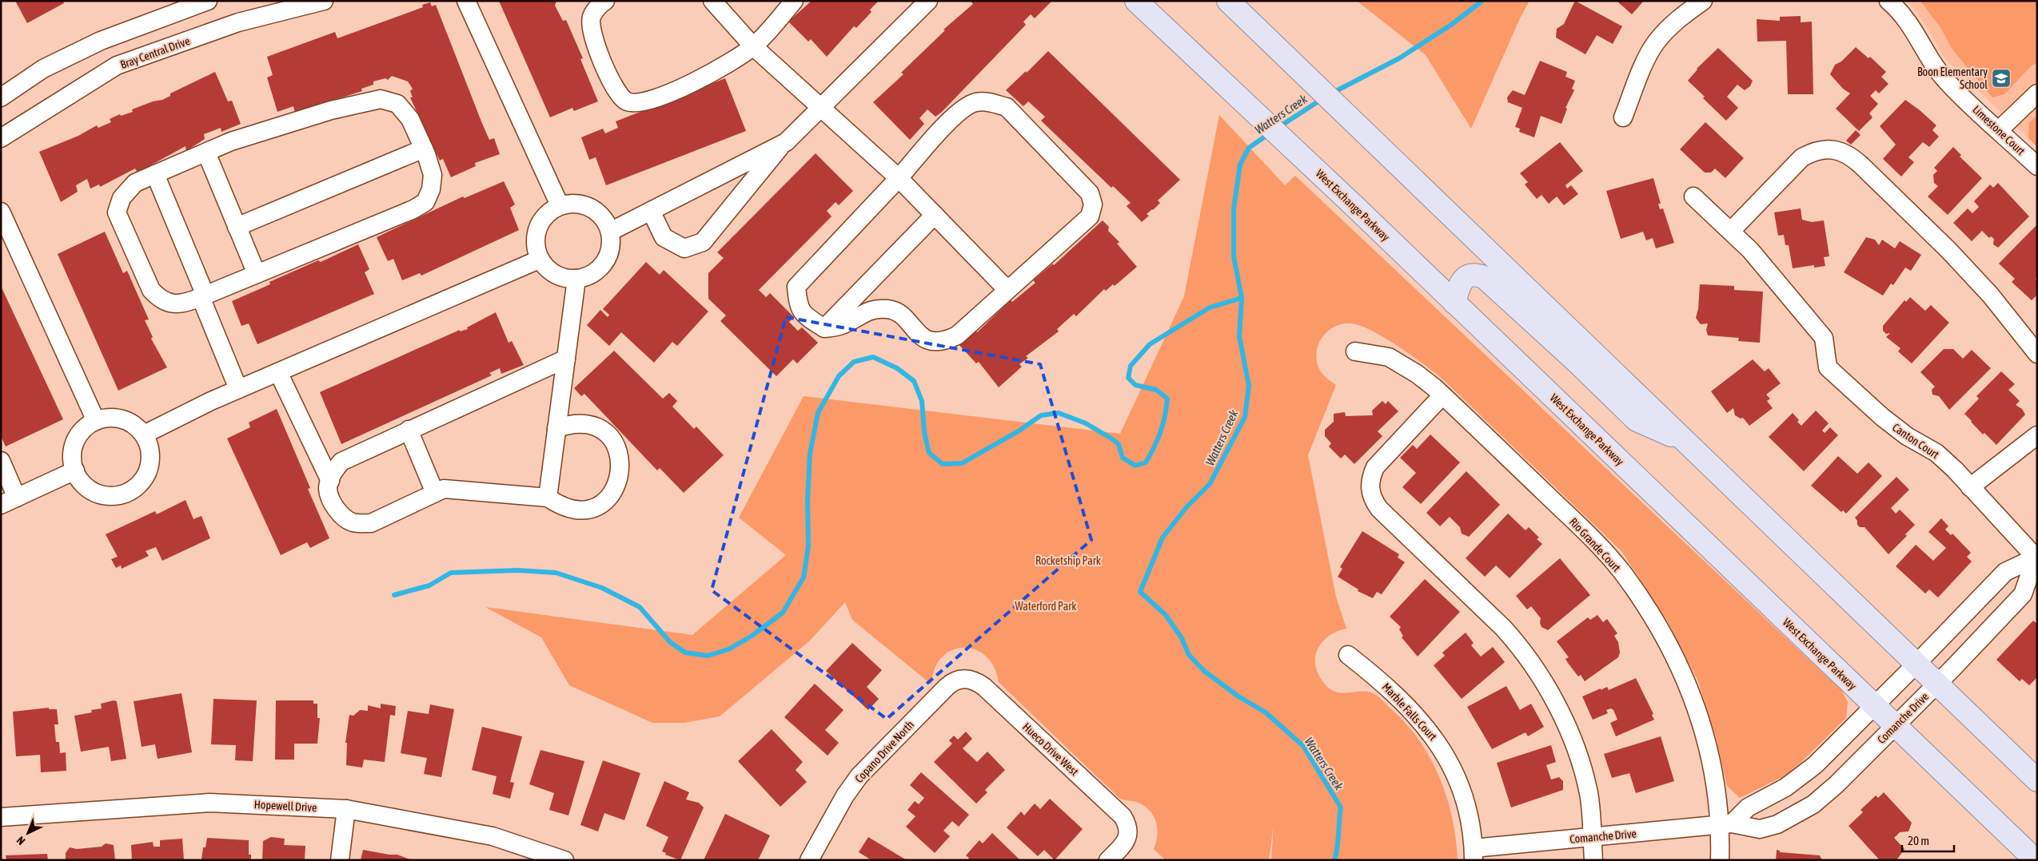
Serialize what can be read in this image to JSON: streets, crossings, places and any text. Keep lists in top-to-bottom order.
{
  "streets": {
    "main road": ["West Exchange Parkway"],
    "street": [
      "Bray Central Drive",
      "Limestone Court",
      "Canton Court",
      "Rio Grande Court",
      "Marble Falls Court",
      "Comanche Drive",
      "Hueco Drive West",
      "Copano Drive North",
      "Hopewell Drive"
    ]
  },
  "crossings": [
    ["West Exchange Parkway", "Comanche Drive"],
    ["Canton Court", "Comanche Drive"],
    ["Rio Grande Court", "Comanche Drive"],
    ["Marble Falls Court", "Comanche Drive"],
    ["Hueco Drive West", "Copano Drive North"]
  ],
  "water": ["Watters Creek"],
  "parks": ["Rocketship Park", "Waterford Park"],
  "places": {
    "school or university": ["Boon Elementary School"]
  },
  "scale_bar": "20 m",
  "north": "bottom left"
}
